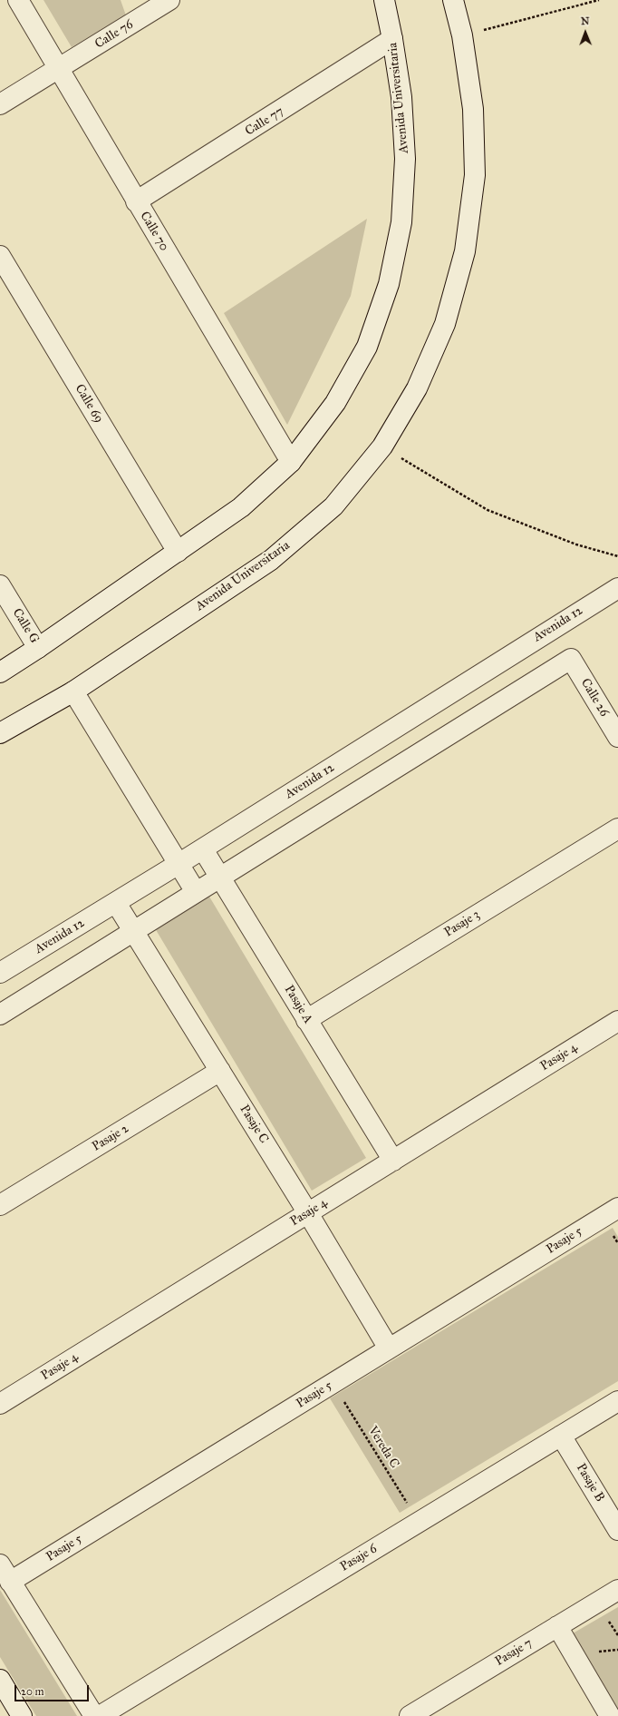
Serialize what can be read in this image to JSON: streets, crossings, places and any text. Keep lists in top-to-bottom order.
{
  "streets": {
    "street": [
      "Calle 76",
      "Avenida Universitaria",
      "Calle 77",
      "Calle 70",
      "Calle 69",
      "Avenida 12",
      "Calle G",
      "Calle 26",
      "Pasaje 3",
      "Pasaje A",
      "Pasaje 4",
      "Pasaje C",
      "Pasaje 2",
      "Pasaje 5",
      "Pasaje B",
      "Pasaje 6",
      "Pasaje 7"
    ],
    "path": ["Vereda C"]
  },
  "crossings": [
    ["Calle 76", "Calle 70"],
    ["Avenida Universitaria", "Calle 77"],
    ["Avenida Universitaria", "Calle 70"],
    ["Avenida Universitaria", "Calle 69"],
    ["Avenida Universitaria", "Calle G"],
    ["Calle 77", "Calle 70"],
    ["Avenida 12", "Pasaje A"],
    ["Avenida 12", "Pasaje C"],
    ["Calle 26", "Pasaje A"],
    ["Pasaje 3", "Pasaje A"],
    ["Pasaje A", "Pasaje 4"],
    ["Pasaje 4", "Pasaje C"],
    ["Pasaje C", "Pasaje 2"],
    ["Pasaje C", "Pasaje 5"],
    ["Pasaje 5", "Vereda C"],
    ["Vereda C", "Pasaje 6"],
    ["Pasaje B", "Pasaje 6"]
  ],
  "scale_bar": "20 m",
  "north": "top"
}
